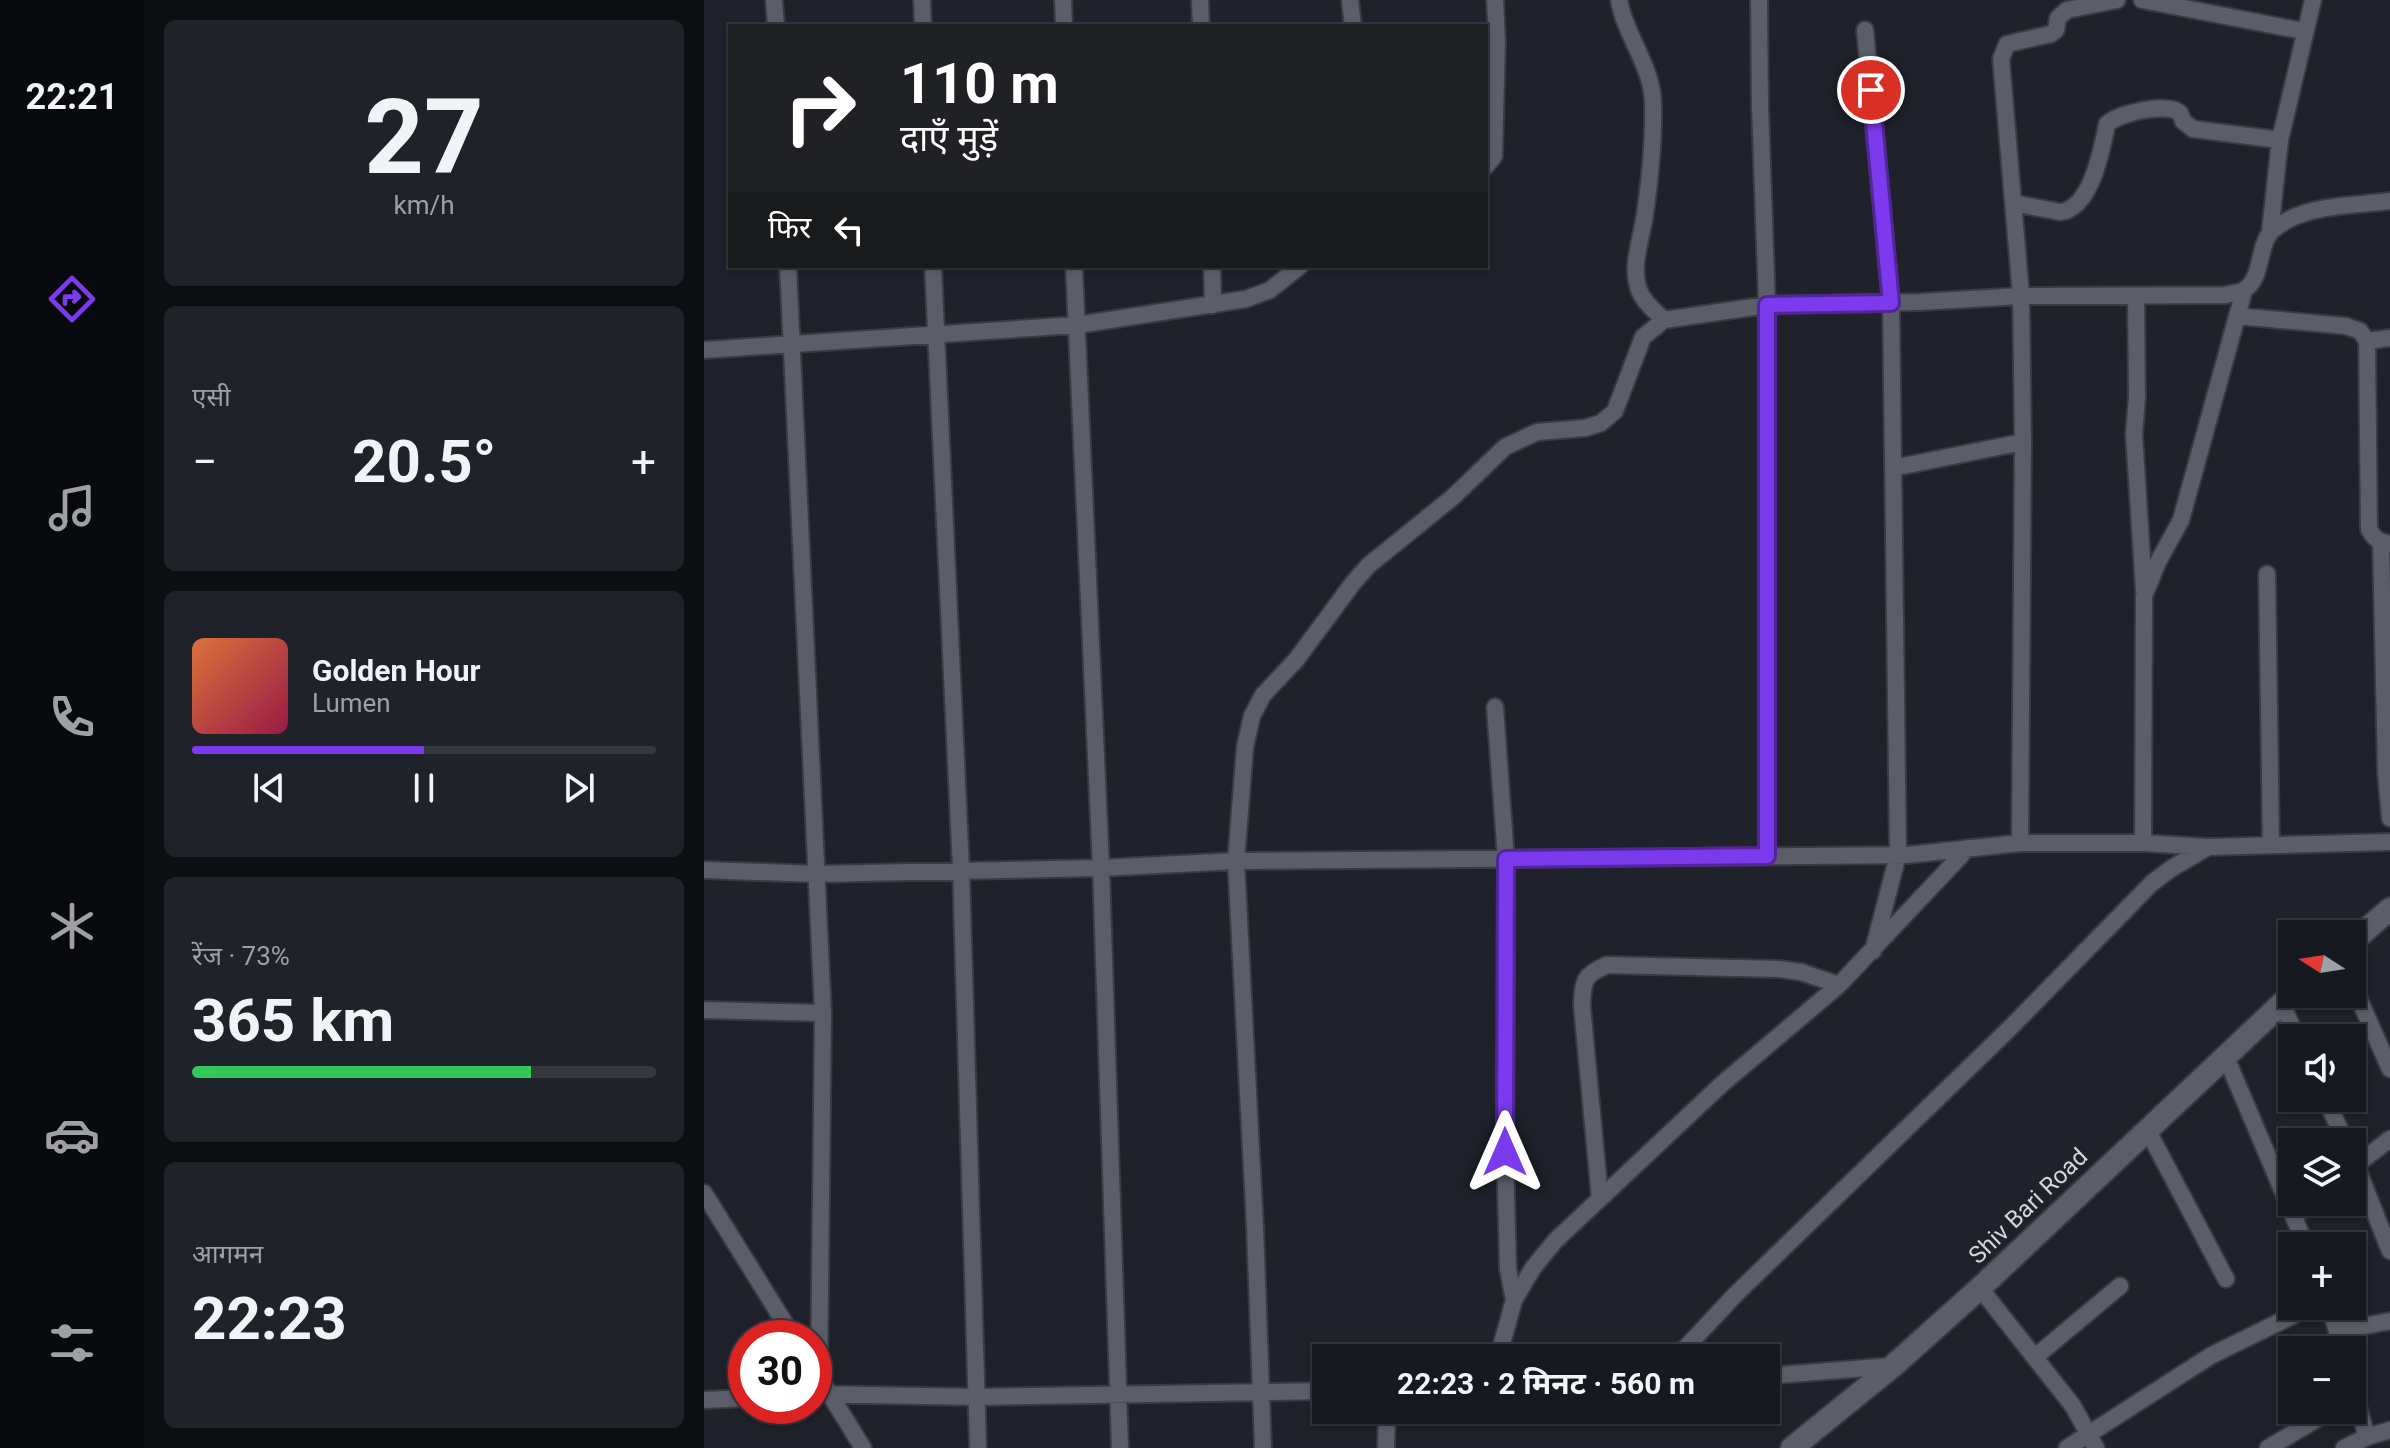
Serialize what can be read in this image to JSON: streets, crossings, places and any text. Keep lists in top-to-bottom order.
{
  "streets": {
    "street": ["Shiv Bari Road"]
  },
  "north": "left",
  "page": {
    "tabs": "22:21",
    "tile": [
      ["27", "km/h"],
      "एसी",
      ["रेंज · 73%", "365 km"],
      ["आगमन", "22:23"]
    ],
    "turn": ["110 m", "दाएँ मुड़ें"],
    "then": "फिर",
    "heat": ["−", "20.5°", "+"],
    "song": ["Golden Hour", "Lumen"],
    "map_buttons": ["+", "−"],
    "limit": "30",
    "trip": "22:23 · 2 मिनट · 560 m"
  }
}
